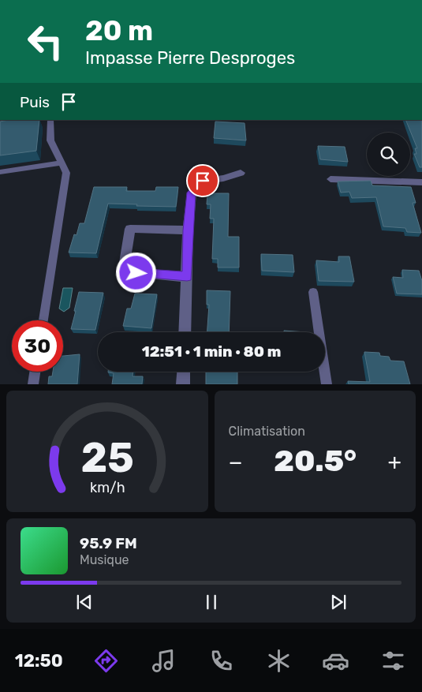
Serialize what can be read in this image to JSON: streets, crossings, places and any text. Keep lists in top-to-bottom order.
{
  "page": {
    "turn": ["20 m", "Impasse Pierre Desproges"],
    "then": "Puis",
    "limit": "30",
    "trip": "12:51 · 1 min · 80 m",
    "tile": "Climatisation",
    "heat": ["−", "20.5°", "+"],
    "song": ["95.9 FM", "Musique"],
    "tabs": "12:50",
    "gauge": ["25", "km/h"]
  }
}
